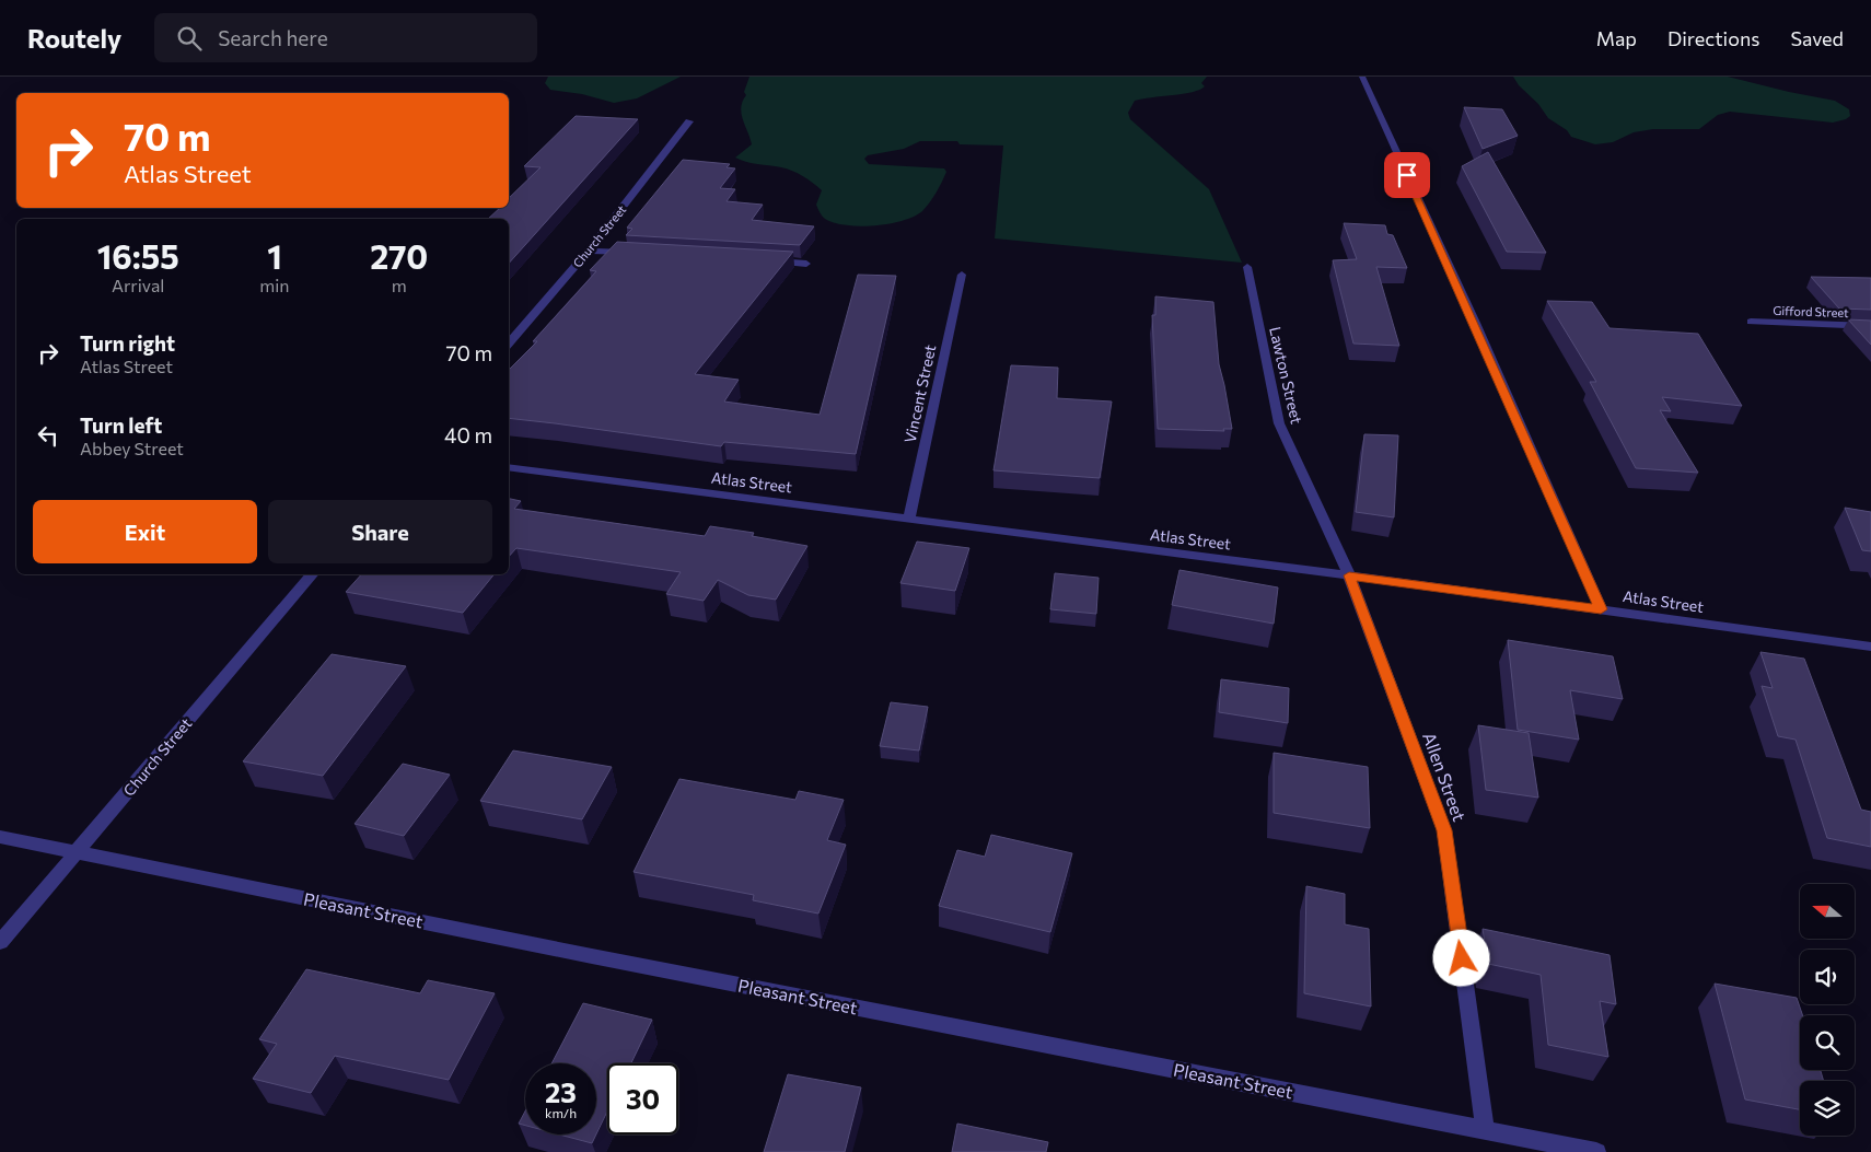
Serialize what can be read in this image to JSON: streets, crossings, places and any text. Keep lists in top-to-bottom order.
{
  "streets": {
    "street": [
      "Church Street",
      "Gifford Street",
      "Lawton Street",
      "Vincent Street",
      "Atlas Street",
      "Allen Street",
      "Pleasant Street"
    ]
  },
  "crossings": [
    ["Church Street", "Pleasant Street"],
    ["Lawton Street", "Atlas Street"],
    ["Lawton Street", "Allen Street"],
    ["Vincent Street", "Atlas Street"],
    ["Atlas Street", "Allen Street"],
    ["Allen Street", "Pleasant Street"]
  ],
  "north": "left",
  "page": {
    "header": "Routely",
    "search": "Search here",
    "nav": ["Map", "Directions", "Saved"],
    "turn": ["70 m", "Atlas Street"],
    "eta": [
      "16:55",
      "Arrival",
      "1",
      "min",
      "270",
      "m"
    ],
    "list": [
      {
        "name": "Turn right",
        "note": "Atlas Street",
        "value": "70 m"
      },
      {
        "name": "Turn left",
        "note": "Abbey Street",
        "value": "40 m"
      }
    ],
    "buttons": ["Exit", "Share"],
    "speed": "23 km/h",
    "limit": "30"
  }
}
